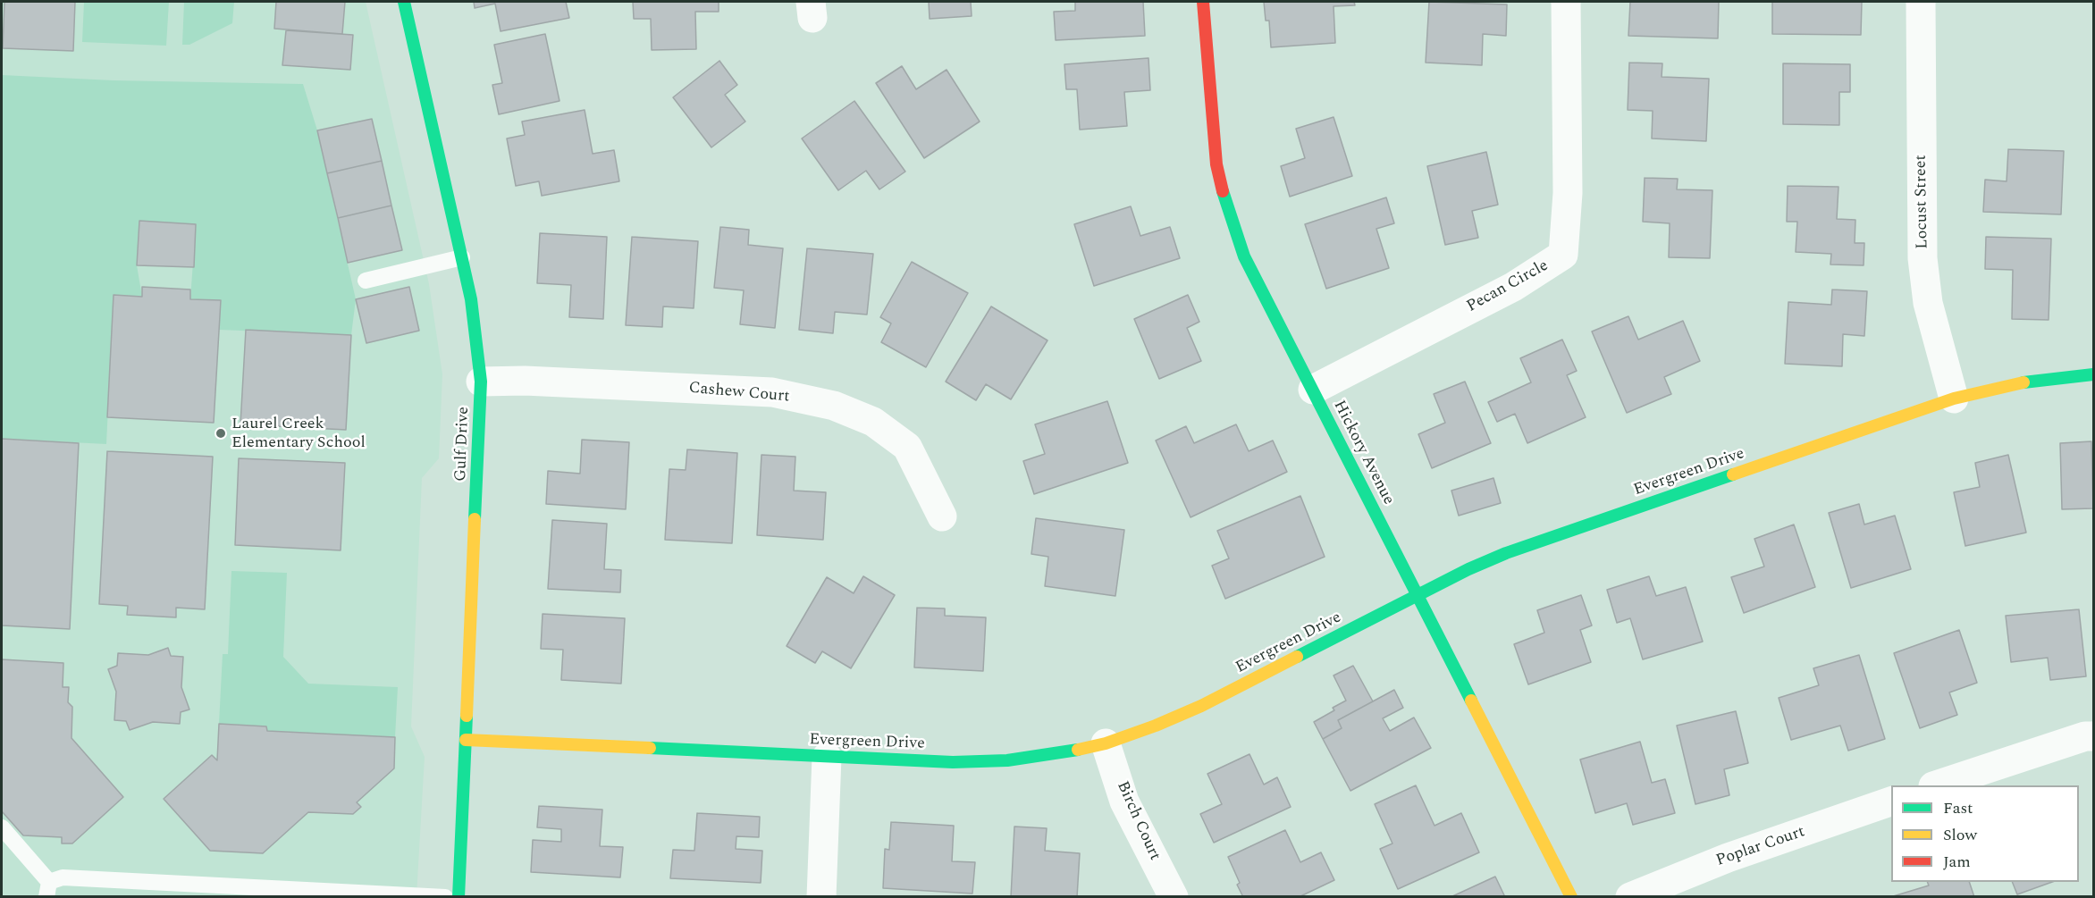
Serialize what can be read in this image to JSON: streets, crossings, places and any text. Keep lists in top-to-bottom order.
{
  "streets": {
    "street": [
      "Locust Street",
      "Pecan Circle",
      "Cashew Court",
      "Gulf Drive",
      "Hickory Avenue",
      "Evergreen Drive",
      "Birch Court",
      "Poplar Court"
    ]
  },
  "crossings": [
    ["Locust Street", "Evergreen Drive"],
    ["Pecan Circle", "Hickory Avenue"],
    ["Cashew Court", "Gulf Drive"],
    ["Gulf Drive", "Evergreen Drive"],
    ["Hickory Avenue", "Evergreen Drive"],
    ["Evergreen Drive", "Birch Court"]
  ],
  "places": ["Laurel Creek Elementary School"],
  "legend": ["Fast", "Slow", "Jam"]
}
